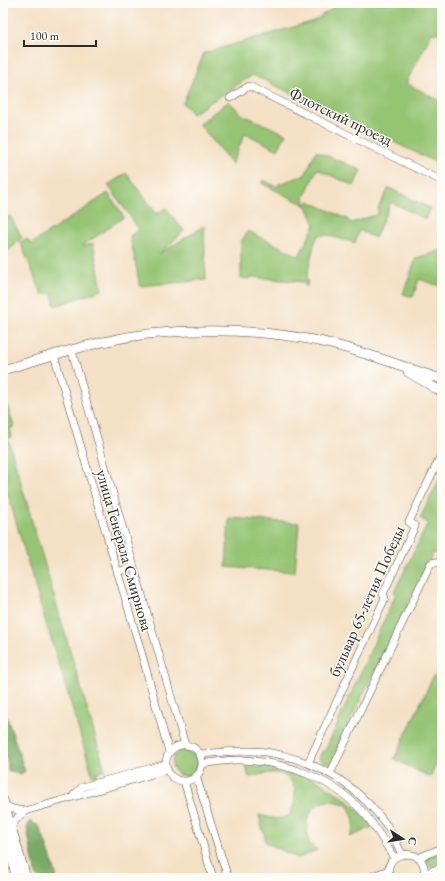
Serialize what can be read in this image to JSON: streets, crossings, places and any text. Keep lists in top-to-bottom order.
{
  "streets": {
    "street": ["Флотский проезд", "улица Генерала Смирнова", "бульвар 65-летия Победы"]
  },
  "scale_bar": "100 m",
  "north": "right"
}
